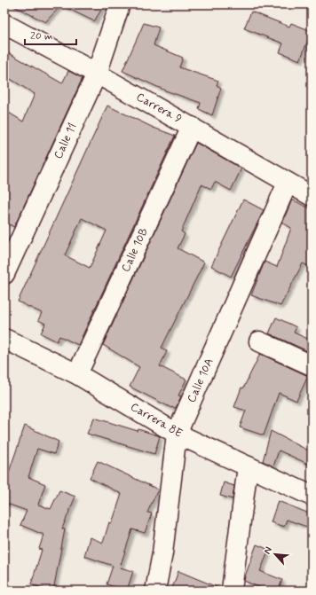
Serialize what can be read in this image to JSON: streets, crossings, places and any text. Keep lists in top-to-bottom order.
{
  "streets": {
    "street": [
      "Carrera 9",
      "Calle 11",
      "Calle 10B",
      "Calle 10A",
      "Carrera 8E"
    ]
  },
  "crossings": [
    ["Carrera 9", "Calle 11"],
    ["Carrera 9", "Calle 10B"],
    ["Carrera 9", "Calle 10A"],
    ["Calle 10B", "Carrera 8E"],
    ["Calle 10A", "Carrera 8E"]
  ],
  "scale_bar": "20 m",
  "north": "top left"
}
